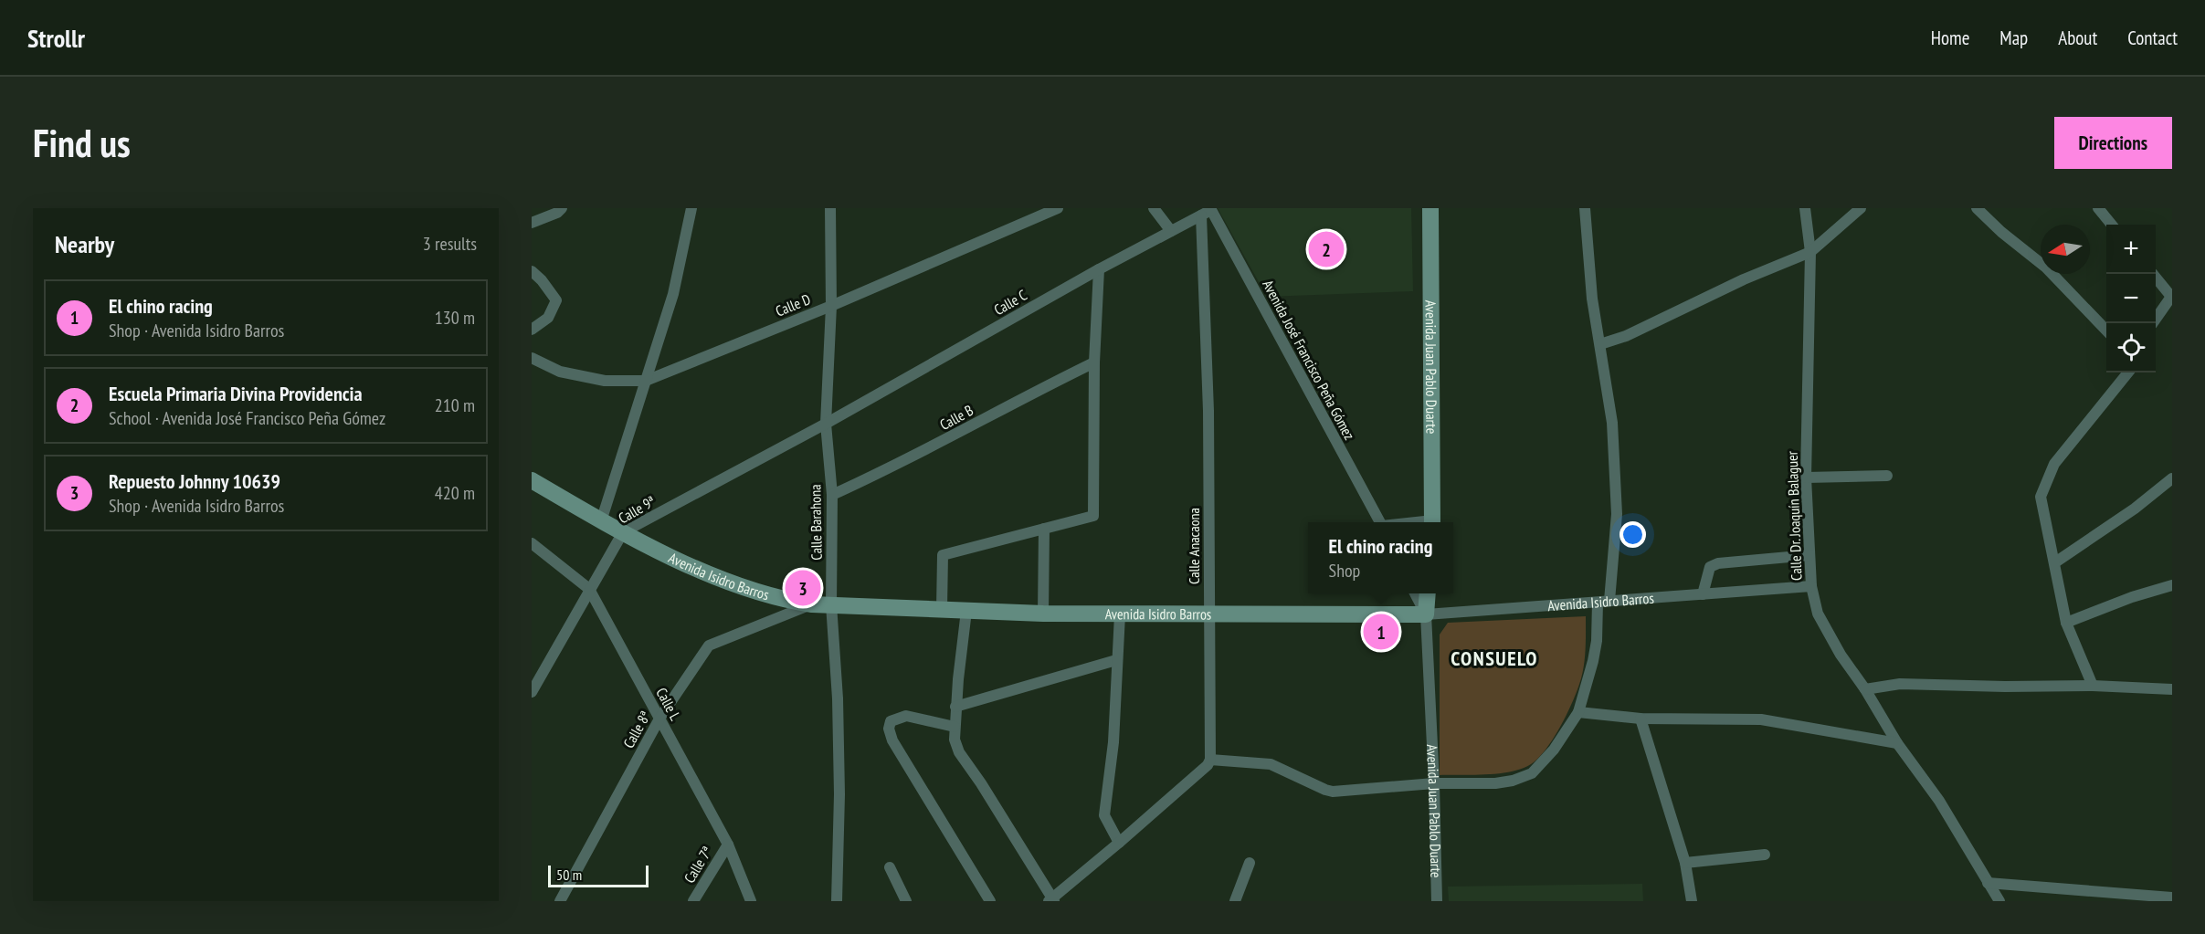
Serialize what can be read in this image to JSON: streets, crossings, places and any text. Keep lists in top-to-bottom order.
{
  "streets": {
    "street": [
      "Calle C",
      "Calle D",
      "Avenida José Francisco Peña Gómez",
      "Avenida Juan Pablo Duarte",
      "Calle B",
      "Calle 9ª",
      "Calle Dr. Joaquín Balaguer",
      "Calle Barahona",
      "Calle Anacaona",
      "Avenida Isidro Barros",
      "Calle L",
      "Calle 8ª",
      "Calle 7ª"
    ]
  },
  "crossings": [
    ["Calle C", "Avenida José Francisco Peña Gómez"],
    ["Calle C", "Calle 9ª"],
    ["Calle C", "Calle Barahona"],
    ["Calle C", "Calle Anacaona"],
    ["Calle D", "Calle Barahona"],
    ["Avenida Juan Pablo Duarte", "Avenida Isidro Barros"],
    ["Calle B", "Calle Barahona"],
    ["Calle 9ª", "Calle Barahona"],
    ["Calle 9ª", "Avenida Isidro Barros"],
    ["Calle 9ª", "Calle L"],
    ["Calle Dr. Joaquín Balaguer", "Avenida Isidro Barros"],
    ["Calle Barahona", "Avenida Isidro Barros"],
    ["Calle Anacaona", "Avenida Isidro Barros"],
    ["Avenida Isidro Barros", "Calle 8ª"],
    ["Calle L", "Calle 8ª"],
    ["Calle L", "Calle 7ª"]
  ],
  "districts": ["CONSUELO"],
  "scale_bar": "50 m",
  "north": "left",
  "page": {
    "header": "Strollr",
    "nav": [
      "Home",
      "Map",
      "About",
      "Contact"
    ],
    "buttons": "Directions",
    "title": "Find us",
    "heading": ["Nearby", "3 results"],
    "map_buttons": ["+", "−"],
    "pins": ["2", "3", "1"],
    "list": [
      {
        "mark": "1",
        "name": "El chino racing",
        "note": "Shop · Avenida Isidro Barros",
        "value": "130 m"
      },
      {
        "mark": "2",
        "name": "Escuela Primaria Divina Providencia",
        "note": "School · Avenida José Francisco Peña Gómez",
        "value": "210 m"
      },
      {
        "mark": "3",
        "name": "Repuesto Johnny 10639",
        "note": "Shop · Avenida Isidro Barros",
        "value": "420 m"
      }
    ],
    "popup": ["El chino racing", "Shop"],
    "scale": "50 m"
  }
}
